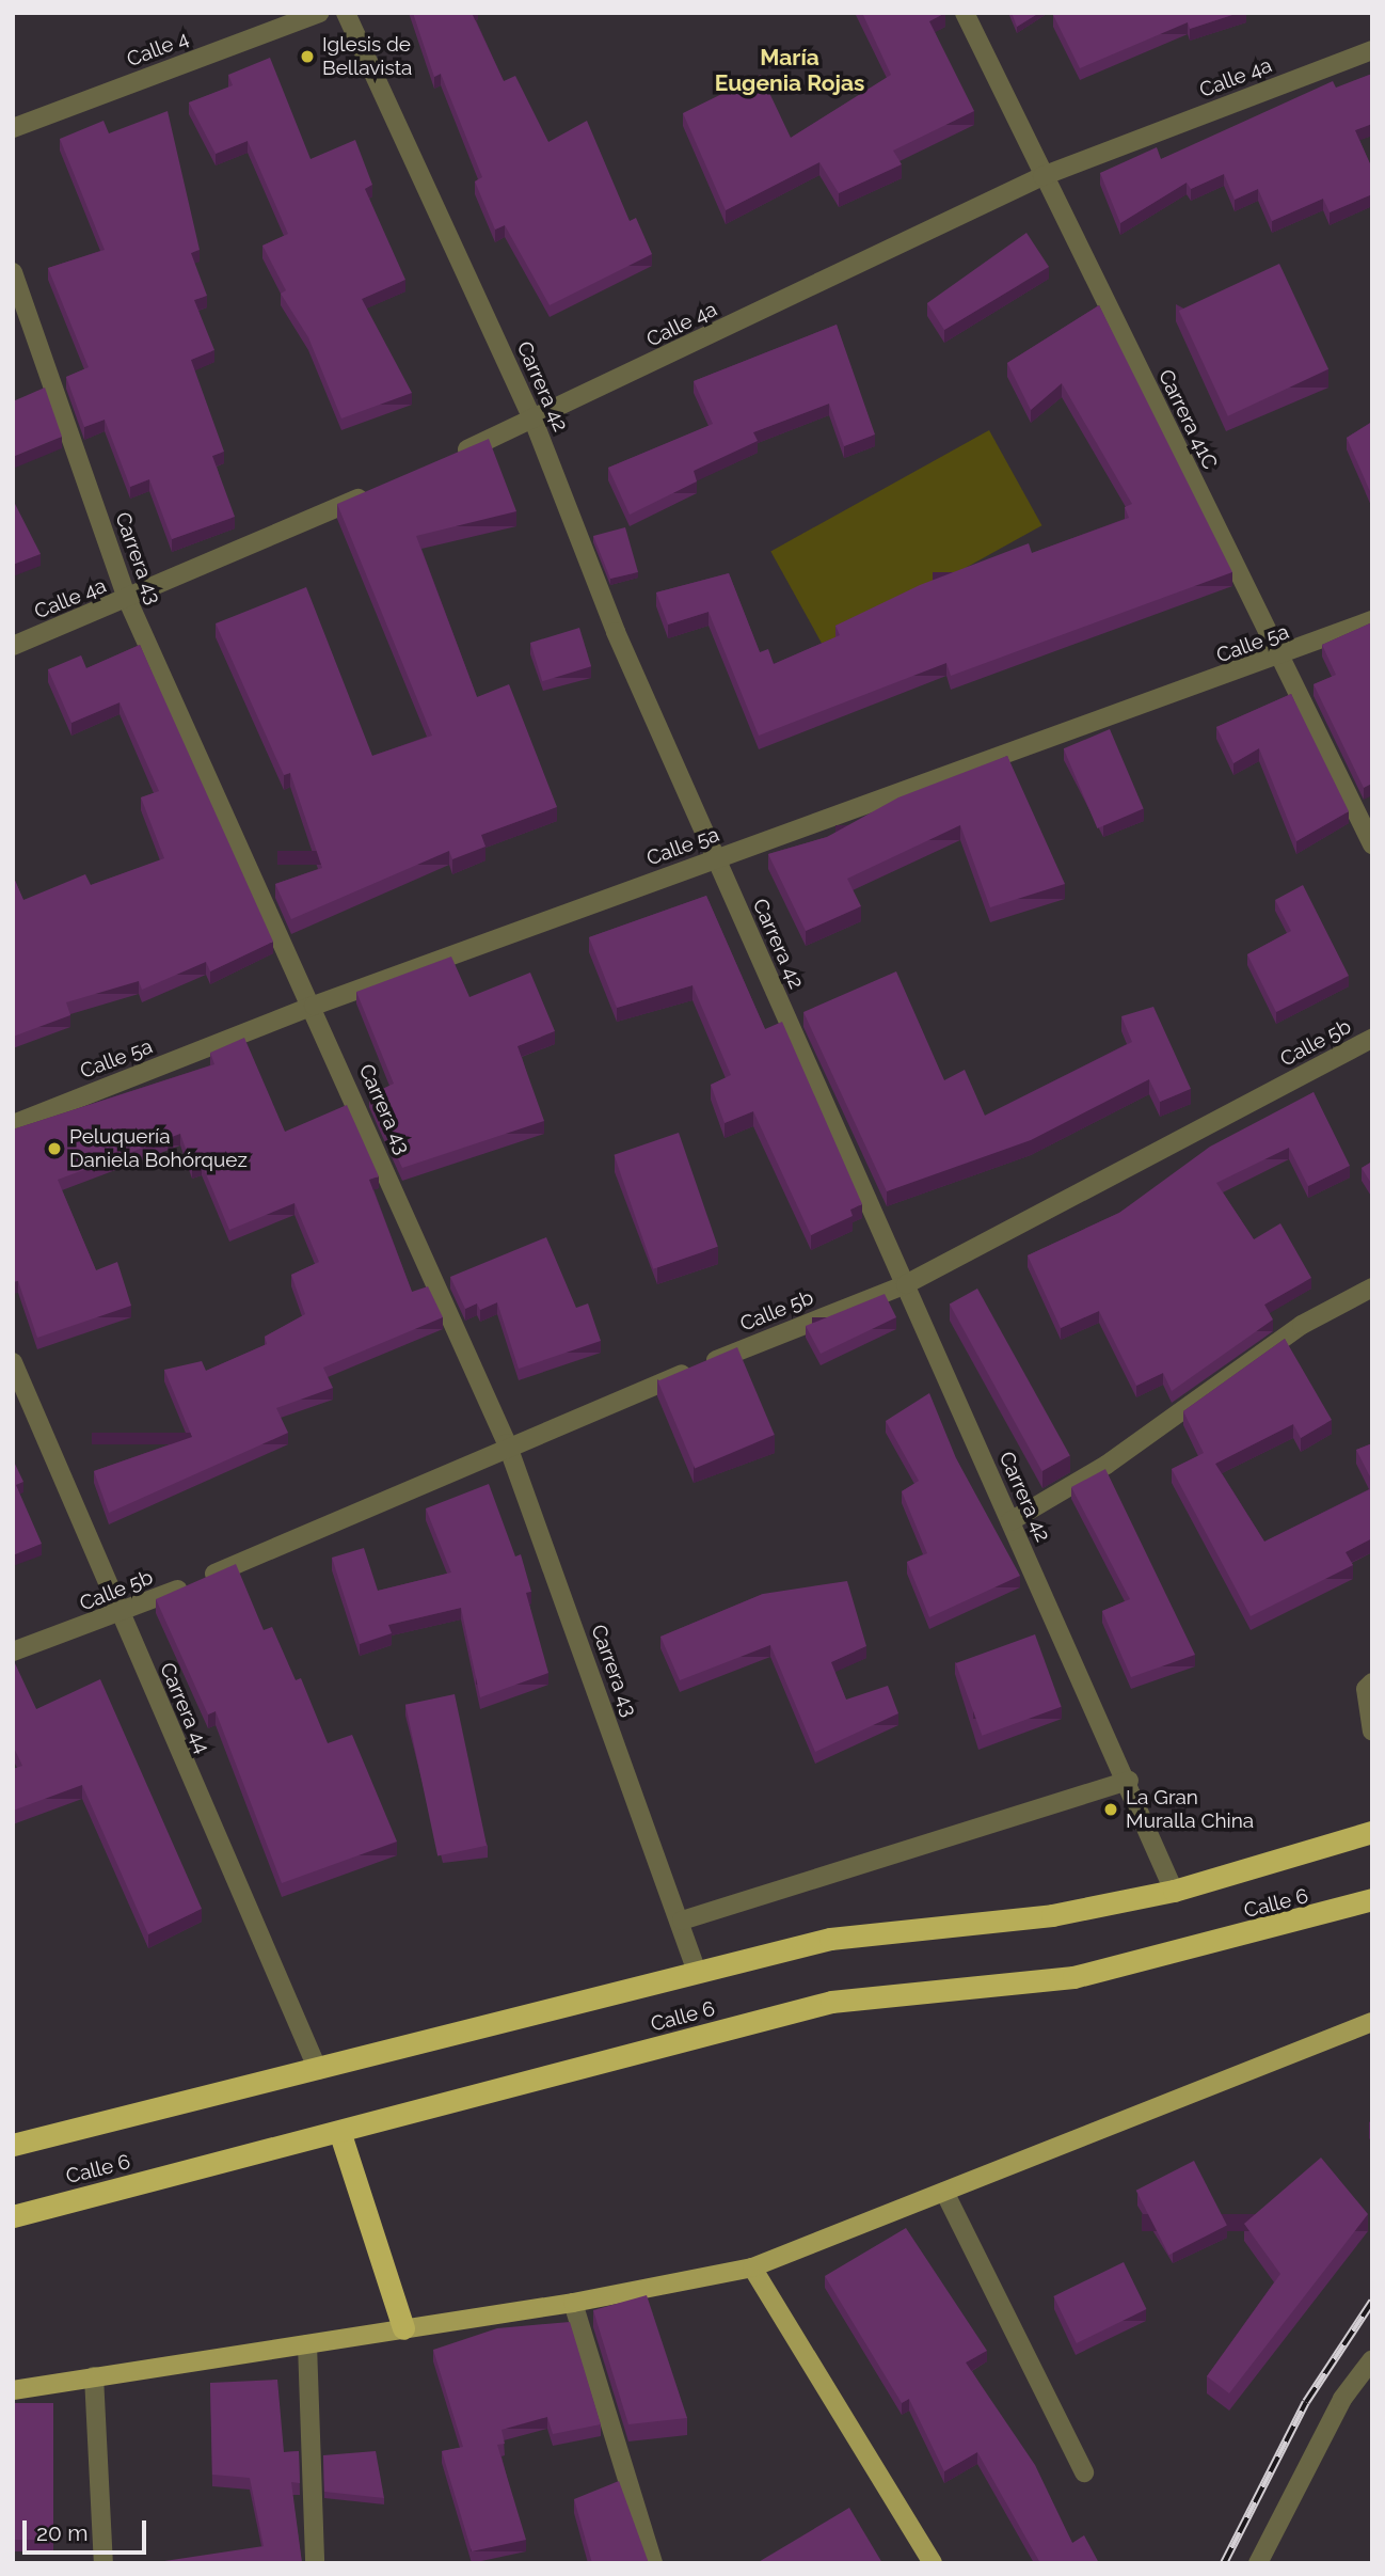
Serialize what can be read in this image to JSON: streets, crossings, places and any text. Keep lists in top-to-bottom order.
{
  "streets": {
    "highway": ["Calle 6"],
    "street": [
      "Calle 4",
      "Calle 4a",
      "Carrera 42",
      "Carrera 41C",
      "Carrera 43",
      "Calle 5a",
      "Calle 5b",
      "Carrera 44"
    ]
  },
  "crossings": [
    ["Calle 4a", "Carrera 42"],
    ["Calle 4a", "Carrera 41C"],
    ["Calle 4a", "Carrera 43"],
    ["Carrera 42", "Calle 5a"],
    ["Carrera 42", "Calle 5b"],
    ["Carrera 42", "Calle 6"],
    ["Carrera 41C", "Calle 5a"],
    ["Carrera 43", "Calle 5a"],
    ["Carrera 43", "Calle 5b"],
    ["Carrera 43", "Calle 6"],
    ["Calle 5b", "Carrera 44"],
    ["Carrera 44", "Calle 6"]
  ],
  "districts": ["María Eugenia Rojas"],
  "places": ["Iglesis de Bellavista", "Peluquería Daniela Bohórquez", "La Gran Muralla China"],
  "scale_bar": "20 m"
}
